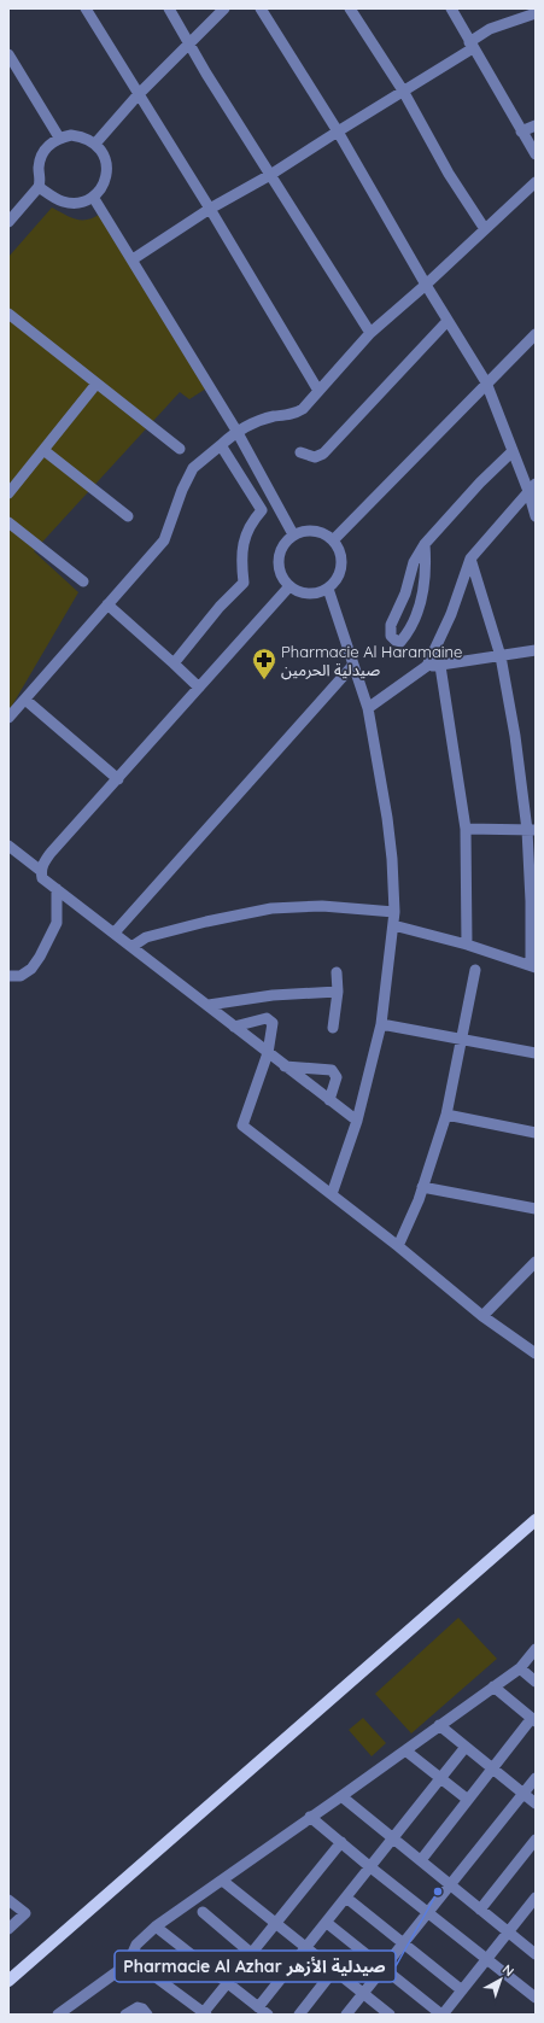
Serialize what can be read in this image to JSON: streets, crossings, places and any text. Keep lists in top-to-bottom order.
{
  "places": {
    "pharmacy": ["Pharmacie Al Haramaine صيدلية الحرمين"],
    "other": ["Pharmacie Al Azhar صيدلية الأزهر"]
  },
  "north": "top right"
}
